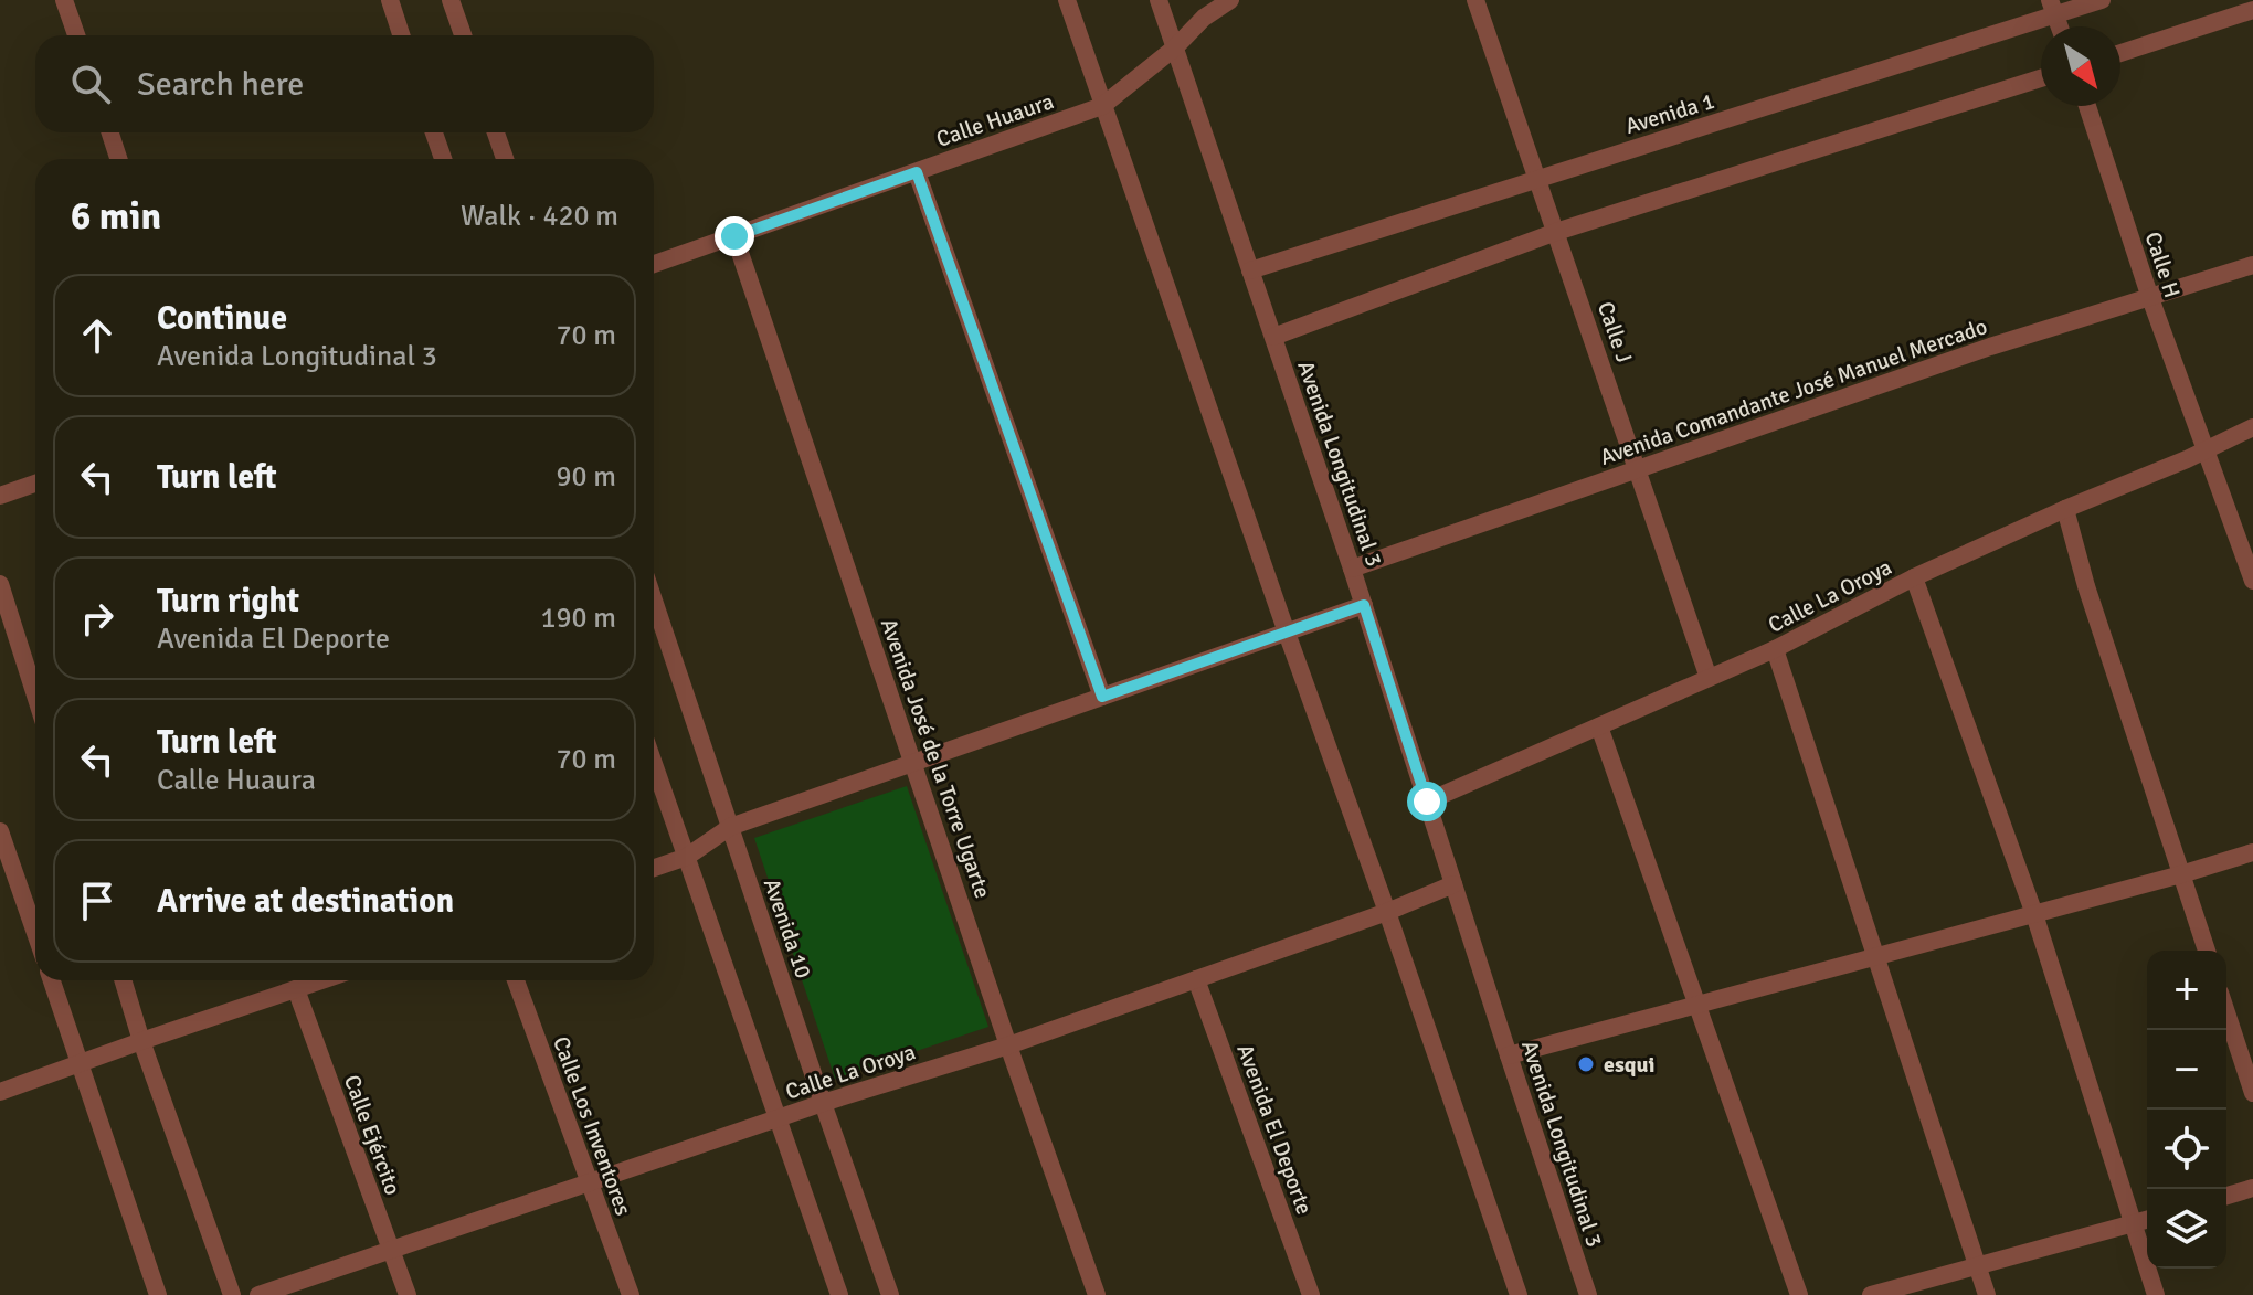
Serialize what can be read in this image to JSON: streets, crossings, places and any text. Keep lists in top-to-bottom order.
{
  "streets": {
    "street": [
      "Avenida 1",
      "Calle Huaura",
      "Calle H",
      "Calle J",
      "Avenida Comandante José Manuel Mercado",
      "Avenida Longitudinal 3",
      "Calle La Oroya",
      "Avenida José de la Torre Ugarte",
      "Avenida 10",
      "Calle Los Inventores",
      "Avenida El Deporte",
      "Calle Ejército"
    ]
  },
  "crossings": [
    ["Avenida 1", "Calle J"],
    ["Avenida 1", "Avenida Longitudinal 3"],
    ["Calle Huaura", "Avenida Longitudinal 3"],
    ["Calle Huaura", "Avenida José de la Torre Ugarte"],
    ["Calle H", "Avenida Comandante José Manuel Mercado"],
    ["Calle H", "Calle La Oroya"],
    ["Calle J", "Avenida Comandante José Manuel Mercado"],
    ["Calle J", "Calle La Oroya"],
    ["Avenida Comandante José Manuel Mercado", "Avenida Longitudinal 3"],
    ["Avenida Longitudinal 3", "Calle La Oroya"],
    ["Calle La Oroya", "Avenida José de la Torre Ugarte"],
    ["Calle La Oroya", "Avenida 10"],
    ["Calle La Oroya", "Calle Los Inventores"],
    ["Calle La Oroya", "Avenida El Deporte"],
    ["Calle La Oroya", "Calle Ejército"]
  ],
  "places": ["esqui"],
  "north": "bottom right",
  "page": {
    "search": "Search here",
    "heading": ["6 min", "Walk · 420 m"],
    "list": [
      ["Continue", "Avenida Longitudinal 3", "70 m"],
      ["Turn left", "90 m"],
      ["Turn right", "Avenida El Deporte", "190 m"],
      ["Turn left", "Calle Huaura", "70 m"],
      "Arrive at destination"
    ],
    "map_buttons": ["+", "−"]
  }
}
